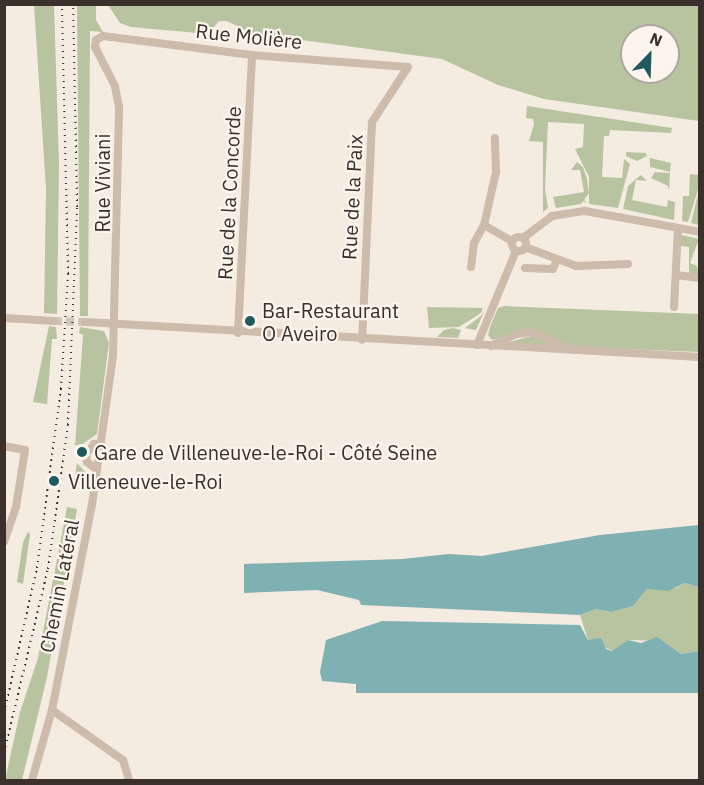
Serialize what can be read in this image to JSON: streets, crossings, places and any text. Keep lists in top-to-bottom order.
{
  "streets": {
    "street": [
      "Rue Molière",
      "Rue Viviani",
      "Rue de la Concorde",
      "Rue de la Paix",
      "Chemin Latéral"
    ]
  },
  "crossings": [
    ["Rue Molière", "Rue Viviani"],
    ["Rue Molière", "Rue de la Concorde"],
    ["Rue Molière", "Rue de la Paix"],
    ["Rue Viviani", "Chemin Latéral"]
  ],
  "places": ["Bar-Restaurant O Aveiro", "Gare de Villeneuve-le-Roi - Côté Seine", "Villeneuve-le-Roi"],
  "north": "top right"
}
